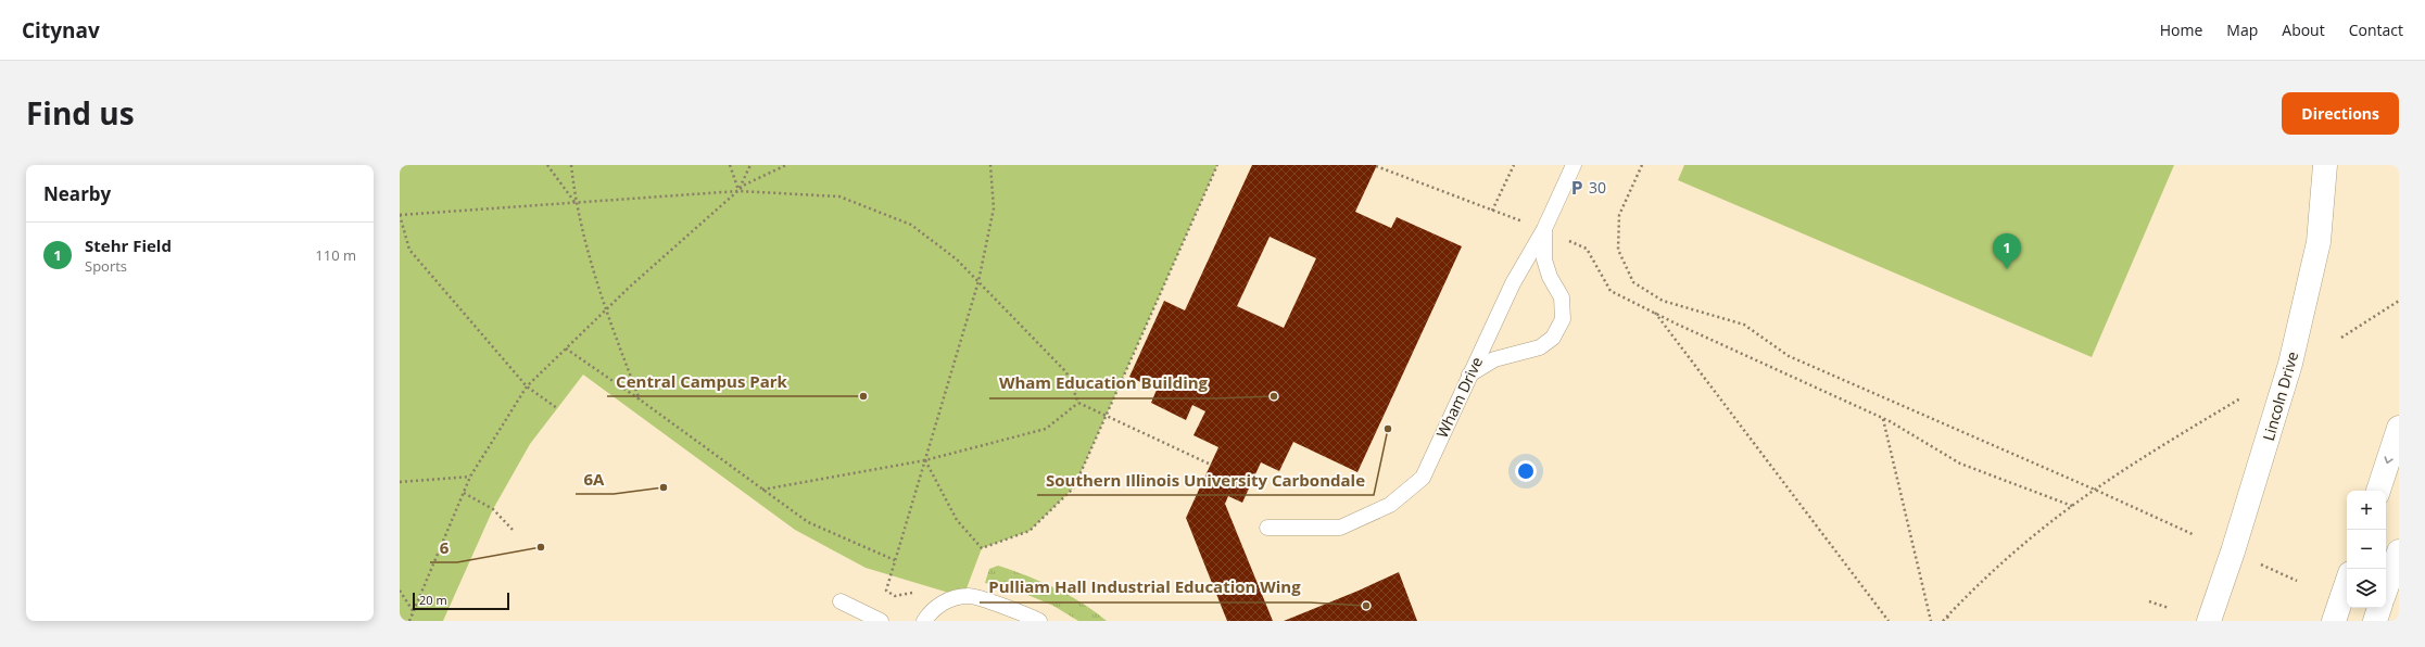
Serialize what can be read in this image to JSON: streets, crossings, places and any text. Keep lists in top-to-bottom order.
{
  "streets": {
    "street": ["Lincoln Drive"],
    "lane": ["Wham Drive"]
  },
  "places": {
    "parking": ["30"],
    "other": [
      "Central Campus Park",
      "Wham Education Building",
      "Southern Illinois University Carbondale",
      "6A",
      "6",
      "Pulliam Hall Industrial Education Wing"
    ]
  },
  "scale_bar": "20 m",
  "page": {
    "header": "Citynav",
    "nav": [
      "Home",
      "Map",
      "About",
      "Contact"
    ],
    "title": "Find us",
    "buttons": "Directions",
    "heading": "Nearby",
    "list": [
      {
        "mark": "1",
        "name": "Stehr Field",
        "note": "Sports",
        "value": "110 m"
      }
    ],
    "pins": "1",
    "map_buttons": ["+", "−"],
    "scale": "20 m"
  }
}
